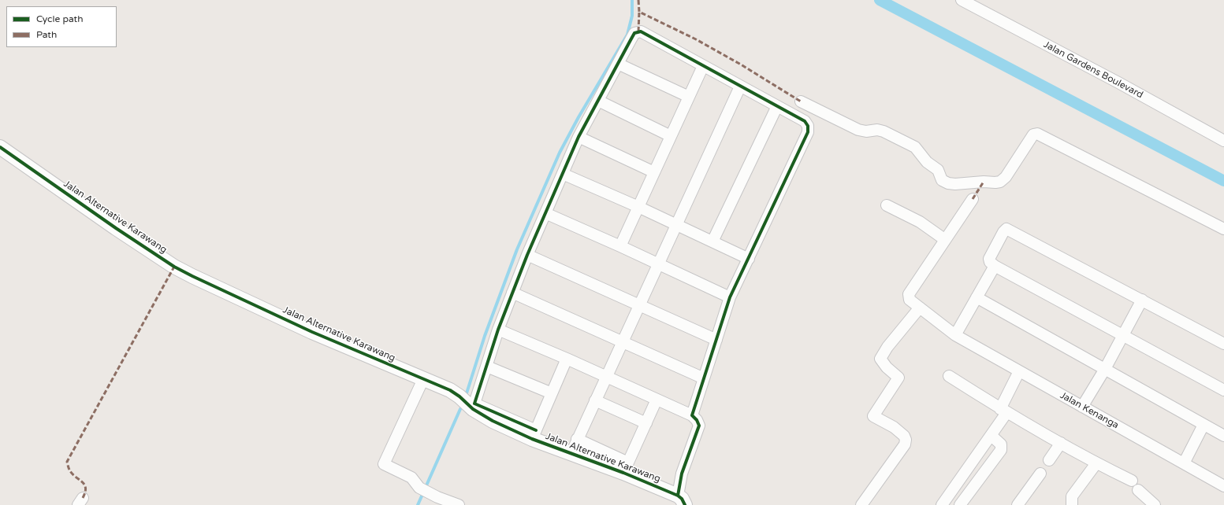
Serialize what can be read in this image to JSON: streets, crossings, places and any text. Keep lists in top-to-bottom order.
{
  "streets": {
    "street": ["Jalan Gardens Boulevard", "Jalan Alternative Karawang", "Jalan Kenanga"]
  },
  "legend": ["Cycle path", "Path"]
}
